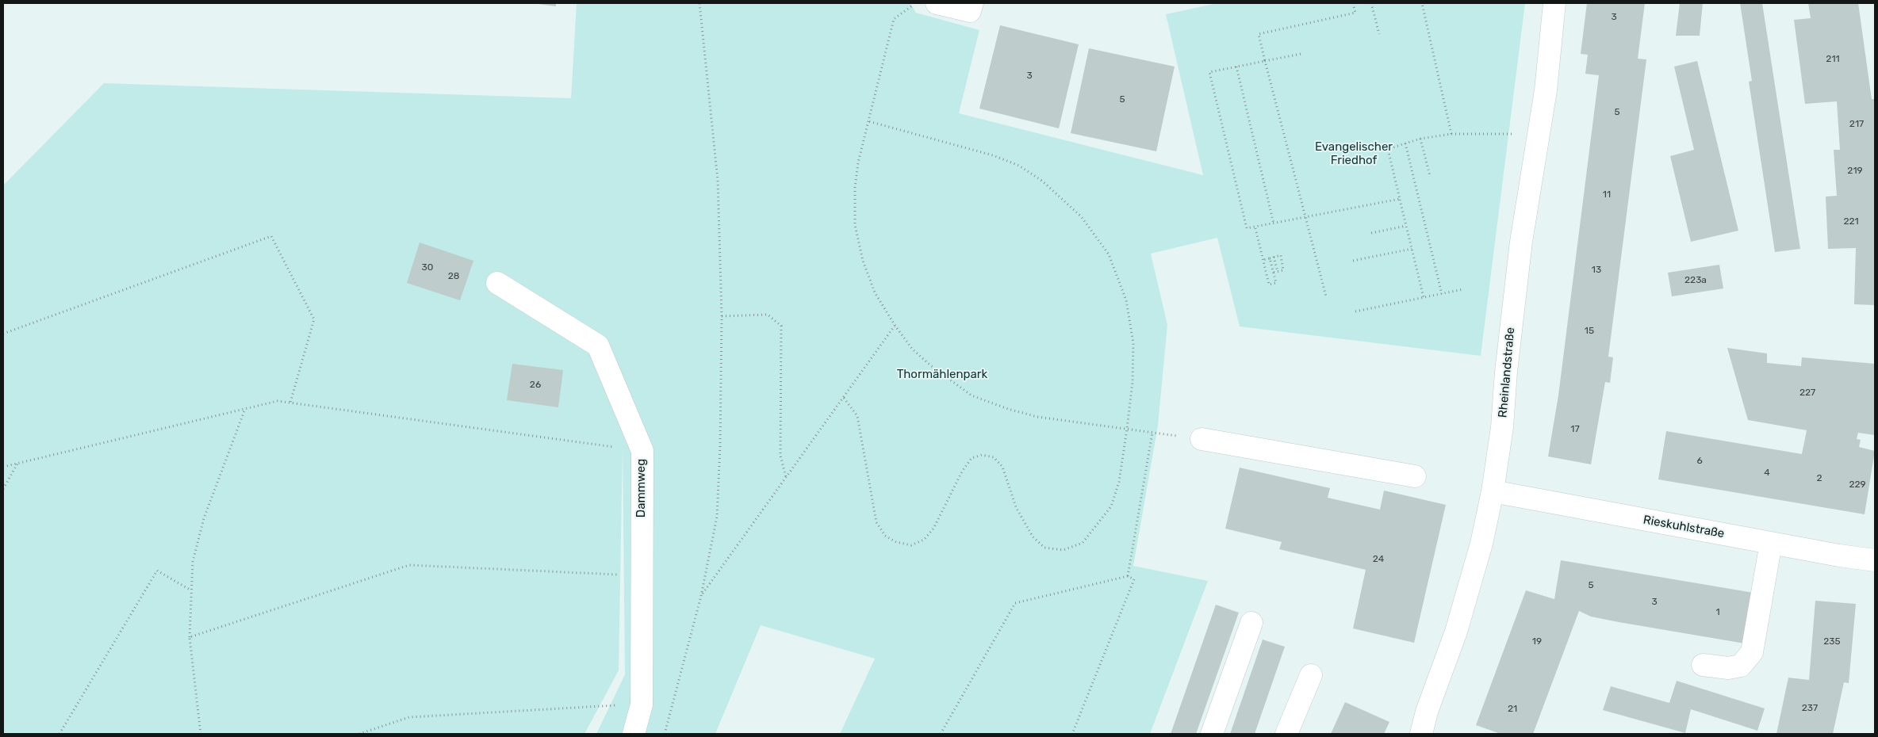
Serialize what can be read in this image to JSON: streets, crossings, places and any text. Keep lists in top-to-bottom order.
{
  "streets": {
    "street": ["Rheinlandstraße", "Dammweg", "Rieskuhlstraße"]
  },
  "crossings": [
    ["Rheinlandstraße", "Rieskuhlstraße"]
  ],
  "parks": ["Evangelischer Friedhof", "Thormählenpark"],
  "house_numbers": [
    "3",
    "211",
    "3",
    "5",
    "5",
    "217",
    "219",
    "11",
    "221",
    "30",
    "13",
    "28",
    "223a",
    "15",
    "26",
    "227",
    "17",
    "6",
    "4",
    "2",
    "229",
    "24",
    "5",
    "3",
    "1",
    "19",
    "235",
    "237",
    "21"
  ]
}
